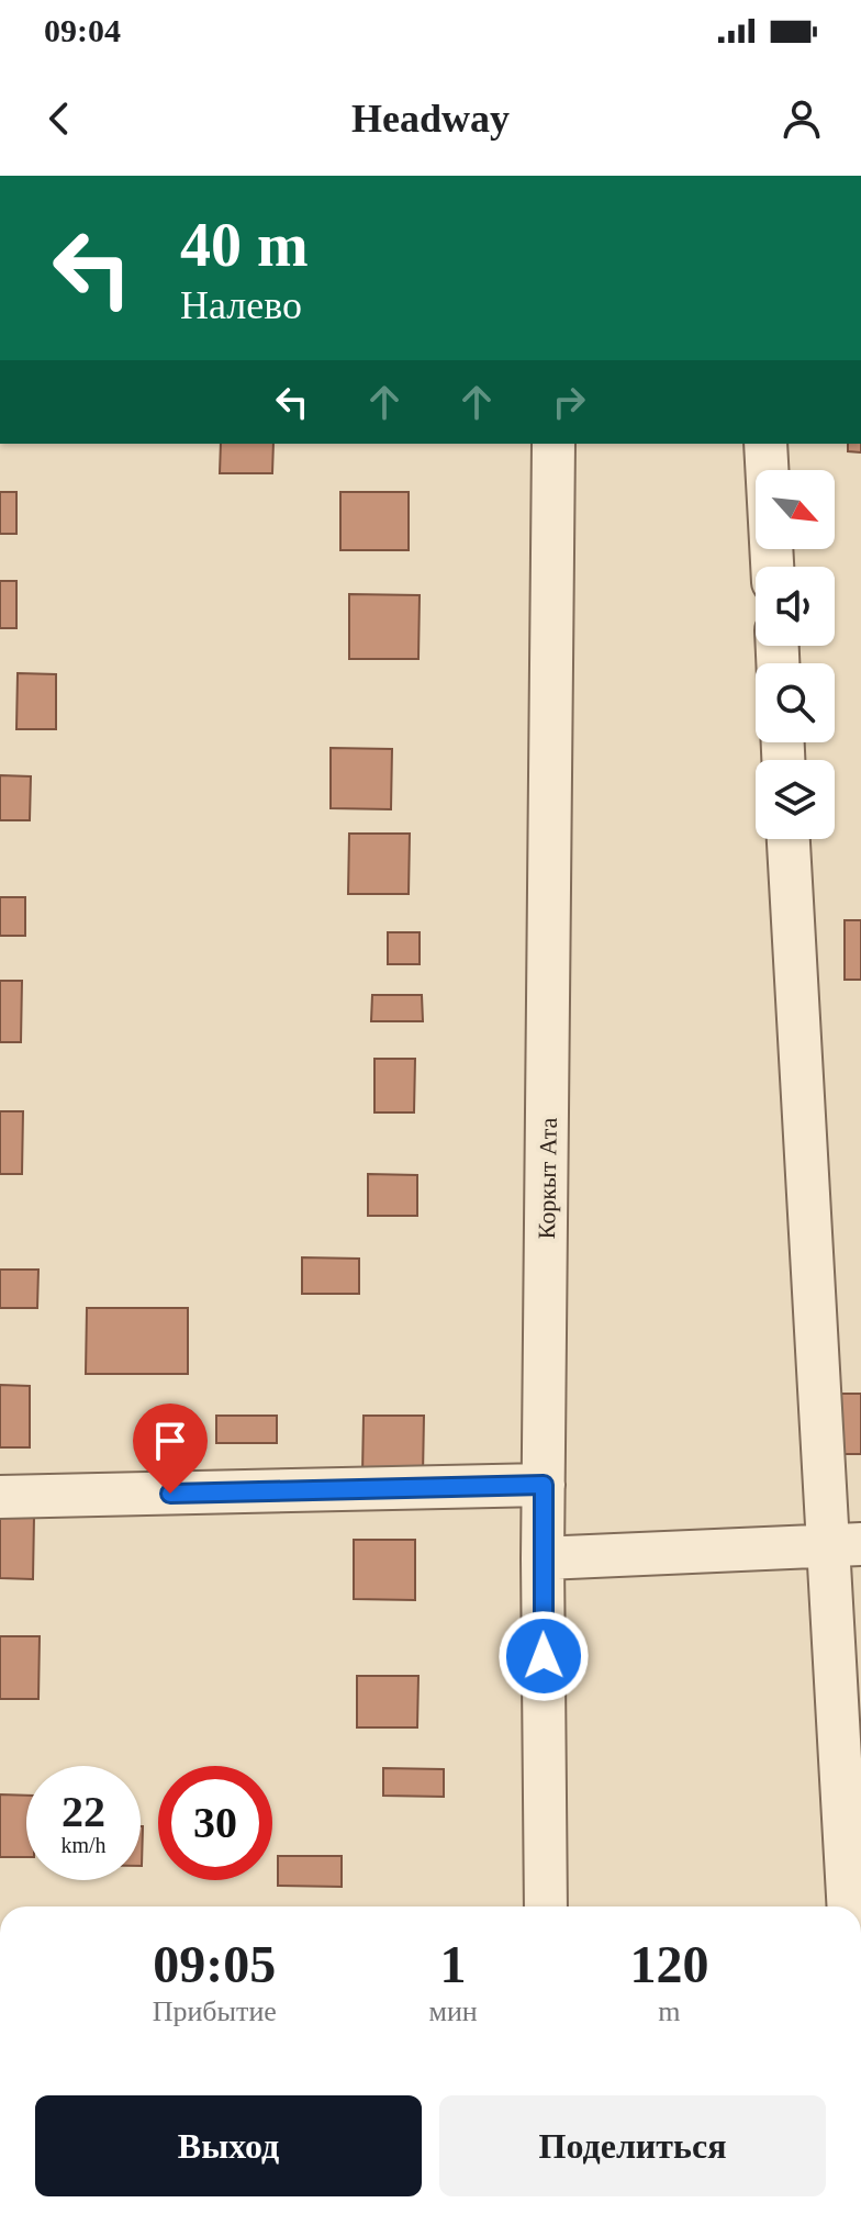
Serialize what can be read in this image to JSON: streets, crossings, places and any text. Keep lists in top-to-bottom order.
{
  "streets": {
    "street": ["Коркыт Ата"]
  },
  "north": "bottom right",
  "page": {
    "status": "09:04",
    "header": "Headway",
    "turn": ["40 m", "Налево"],
    "speed": "22 km/h",
    "limit": "30",
    "eta": [
      "09:05",
      "Прибытие",
      "1",
      "мин",
      "120",
      "m"
    ],
    "buttons": ["Выход", "Поделиться"]
  }
}
